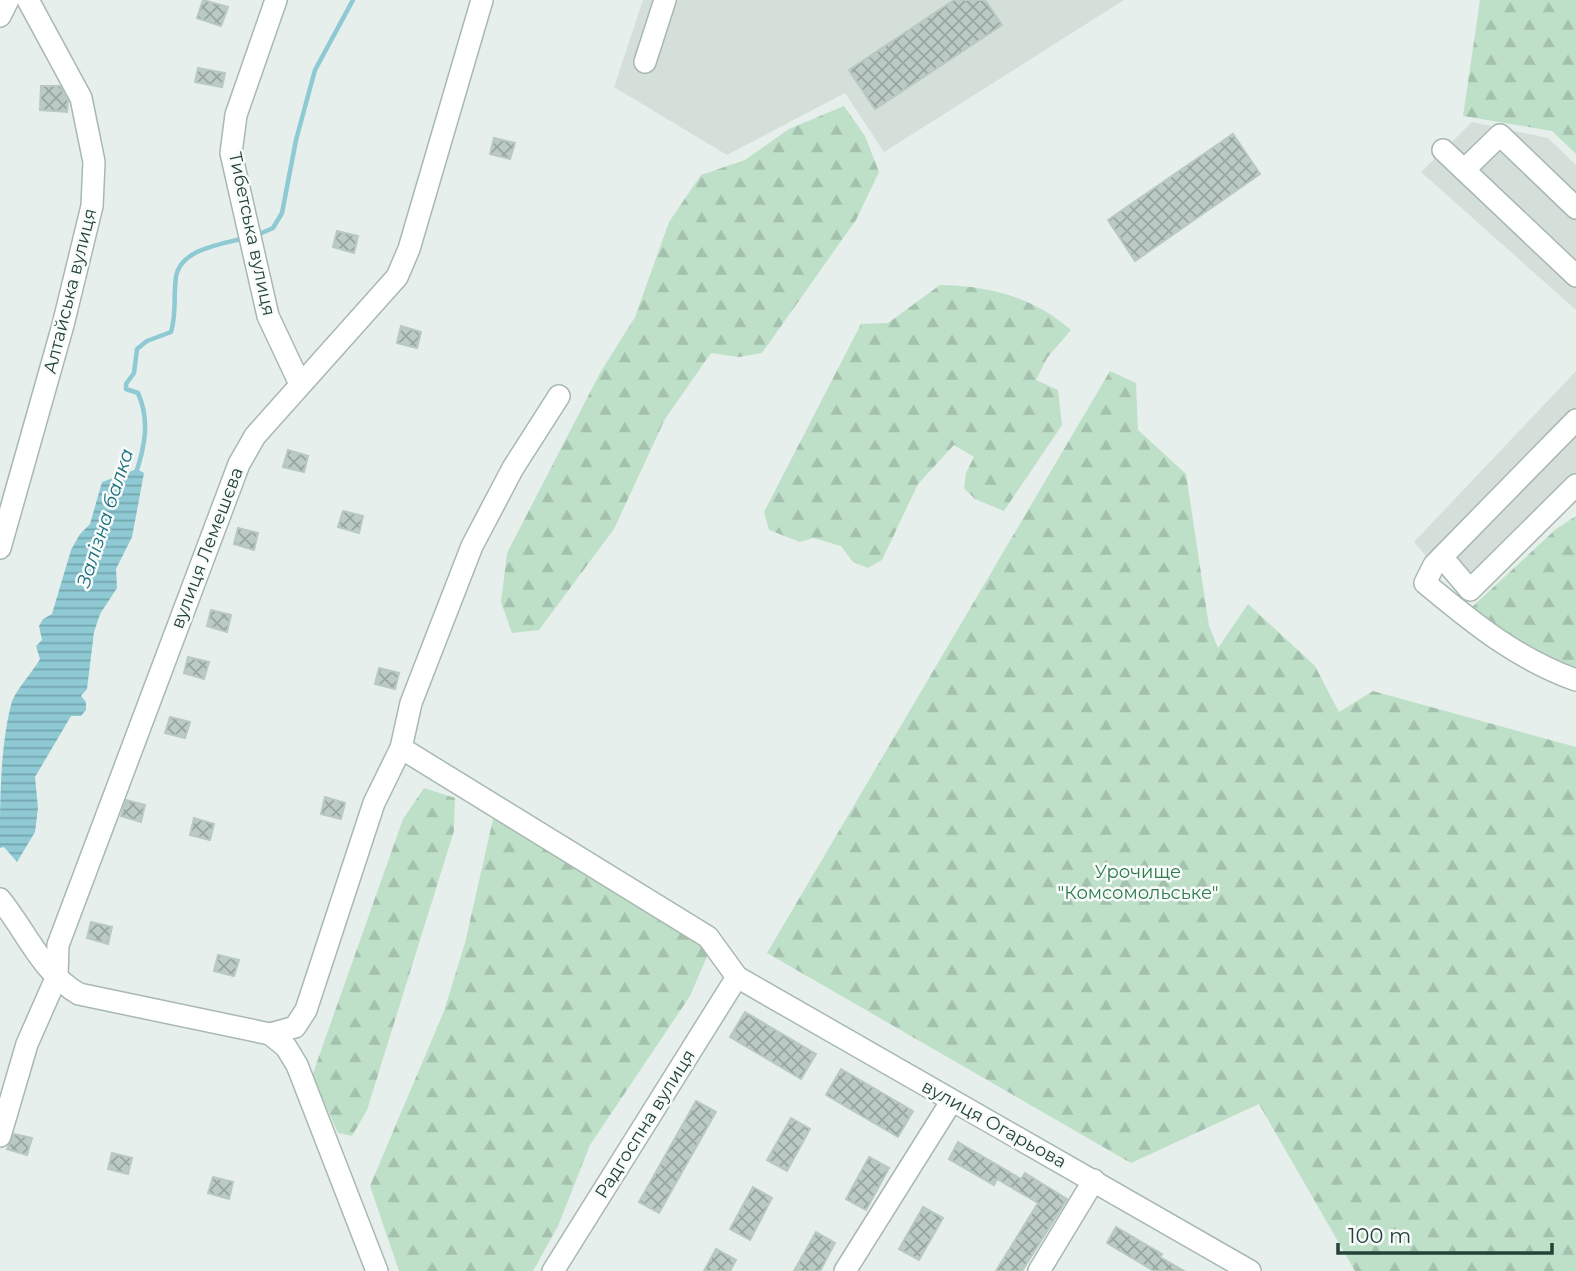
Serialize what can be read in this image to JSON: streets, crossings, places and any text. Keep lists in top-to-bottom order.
{
  "streets": {
    "street": [
      "Тибетська вулиця",
      "Алтайська вулиця",
      "вулиця Лемешєва",
      "Радгоспна вулиця",
      "вулиця Огарьова"
    ]
  },
  "crossings": [
    ["Тибетська вулиця", "вулиця Лемешєва"],
    ["Радгоспна вулиця", "вулиця Огарьова"]
  ],
  "water": ["Залізна балка"],
  "parks": ["Урочище \"Комсомольське\""],
  "scale_bar": "100 m"
}
